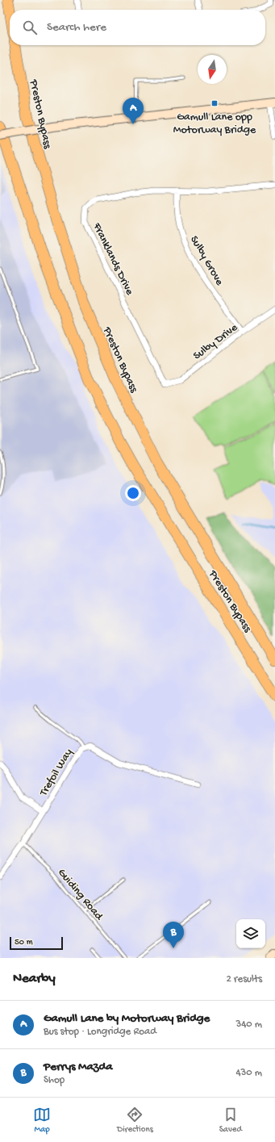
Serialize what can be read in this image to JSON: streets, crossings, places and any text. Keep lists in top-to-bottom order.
{
  "streets": {
    "highway": ["Preston Bypass"],
    "street": [
      "Franklands Drive",
      "Sulby Grove",
      "Sulby Drive",
      "Trefoil Way"
    ],
    "lane": ["Guiding Road"]
  },
  "crossings": [
    ["Franklands Drive", "Sulby Grove"],
    ["Franklands Drive", "Sulby Drive"],
    ["Sulby Grove", "Sulby Drive"],
    ["Trefoil Way", "Guiding Road"]
  ],
  "places": {
    "transit": ["Gamull Lane opp Motorway Bridge"]
  },
  "scale_bar": "50 m",
  "north": "bottom",
  "page": {
    "search": "Search here",
    "pins": ["A", "B"],
    "scale": "50 m",
    "heading": ["Nearby", "2 results"],
    "list": [
      {
        "mark": "A",
        "name": "Gamull Lane by Motorway Bridge",
        "note": "Bus stop · Longridge Road",
        "value": "340 m"
      },
      {
        "mark": "B",
        "name": "Perrys Mazda",
        "note": "Shop",
        "value": "430 m"
      }
    ],
    "nav": ["Map", "Directions", "Saved"]
  }
}
